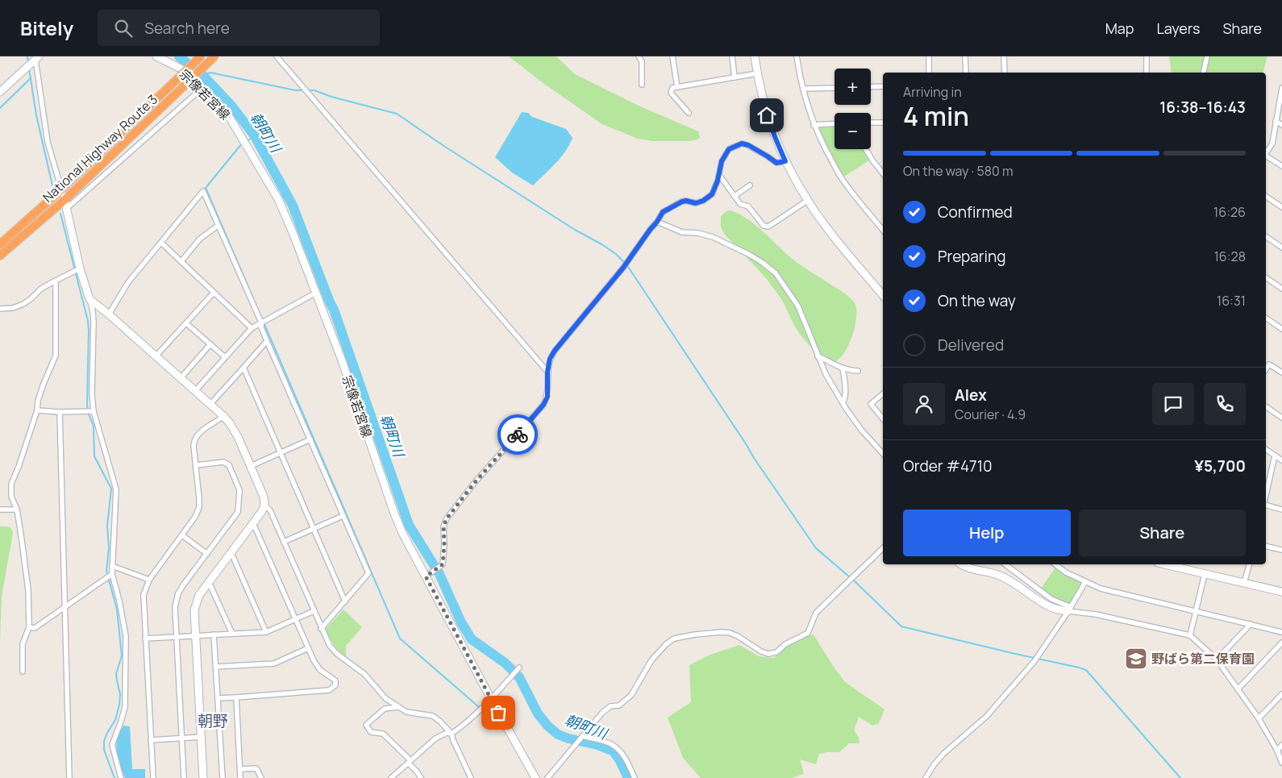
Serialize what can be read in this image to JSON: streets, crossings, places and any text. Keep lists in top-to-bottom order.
{
  "streets": {
    "highway": ["National Highway Route 3"],
    "street": ["宗像若宮線"]
  },
  "districts": ["朝野"],
  "water": ["朝町川"],
  "places": {
    "school or university": ["野ばら第二保育園"]
  },
  "page": {
    "header": "Bitely",
    "search": "Search here",
    "nav": ["Map", "Layers", "Share"],
    "map_buttons": ["+", "−"],
    "heading": ["4 min", "Arriving in", "16:38–16:43"],
    "panel": [
      "Alex",
      "Courier · 4.9",
      "Order #4710",
      "¥5,700"
    ],
    "bar": "On the way · 580 m",
    "list": [
      ["Confirmed", "16:26"],
      ["Preparing", "16:28"],
      ["On the way", "16:31"],
      "Delivered"
    ],
    "buttons": ["Help", "Share"]
  }
}
